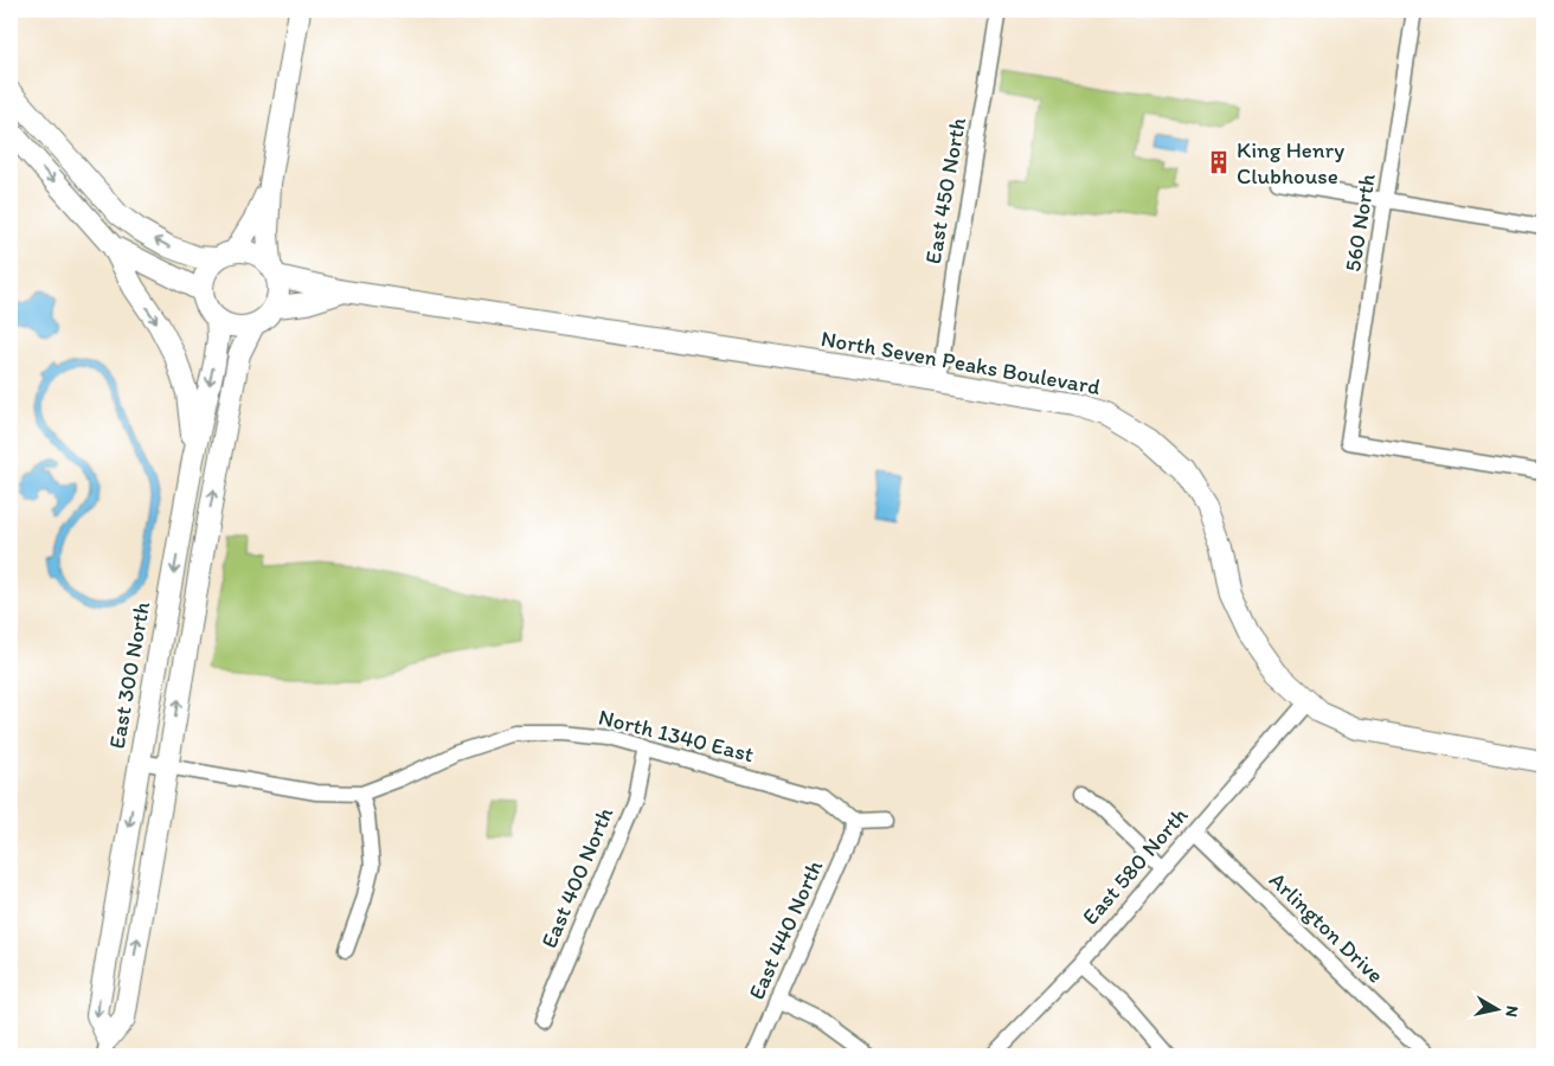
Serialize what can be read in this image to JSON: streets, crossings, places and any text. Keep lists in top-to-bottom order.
{
  "streets": {
    "street": [
      "East 450 North",
      "560 North",
      "North Seven Peaks Boulevard",
      "East 300 North",
      "North 1340 East",
      "East 580 North",
      "East 400 North",
      "Arlington Drive",
      "East 440 North"
    ]
  },
  "crossings": [
    ["East 450 North", "North Seven Peaks Boulevard"],
    ["North Seven Peaks Boulevard", "East 300 North"],
    ["North Seven Peaks Boulevard", "East 580 North"],
    ["East 300 North", "North 1340 East"],
    ["North 1340 East", "East 400 North"],
    ["North 1340 East", "East 440 North"],
    ["East 580 North", "Arlington Drive"]
  ],
  "places": {
    "building": ["King Henry Clubhouse"]
  },
  "north": "right"
}
